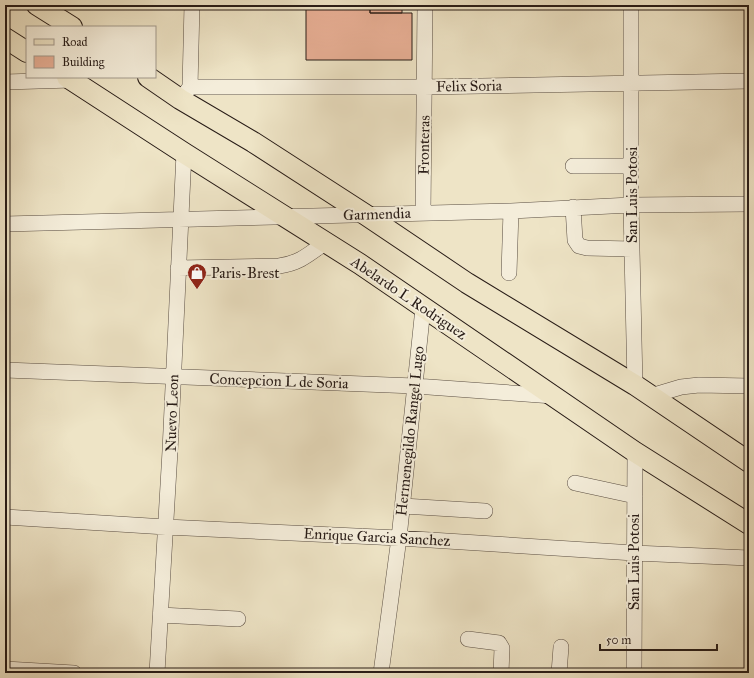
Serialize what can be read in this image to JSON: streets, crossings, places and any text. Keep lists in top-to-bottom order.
{
  "streets": {
    "main road": ["Abelardo L Rodriguez"],
    "street": [
      "Felix Soria",
      "Fronteras",
      "San Luis Potosi",
      "Garmendia",
      "Concepcion L de Soria",
      "Nuevo Leon",
      "Hermenegildo Rangel Lugo",
      "Enrique Garcia Sanchez"
    ]
  },
  "crossings": [
    ["Felix Soria", "Fronteras"],
    ["Felix Soria", "San Luis Potosi"],
    ["Fronteras", "Garmendia"],
    ["San Luis Potosi", "Garmendia"],
    ["San Luis Potosi", "Abelardo L Rodriguez"],
    ["San Luis Potosi", "Enrique Garcia Sanchez"],
    ["Garmendia", "Abelardo L Rodriguez"],
    ["Garmendia", "Nuevo Leon"],
    ["Abelardo L Rodriguez", "Concepcion L de Soria"],
    ["Abelardo L Rodriguez", "Nuevo Leon"],
    ["Abelardo L Rodriguez", "Hermenegildo Rangel Lugo"],
    ["Concepcion L de Soria", "Nuevo Leon"],
    ["Concepcion L de Soria", "Hermenegildo Rangel Lugo"],
    ["Nuevo Leon", "Enrique Garcia Sanchez"],
    ["Hermenegildo Rangel Lugo", "Enrique Garcia Sanchez"]
  ],
  "places": {
    "shop": ["Paris-Brest"]
  },
  "legend": ["Road", "Building"],
  "scale_bar": "50 m"
}
